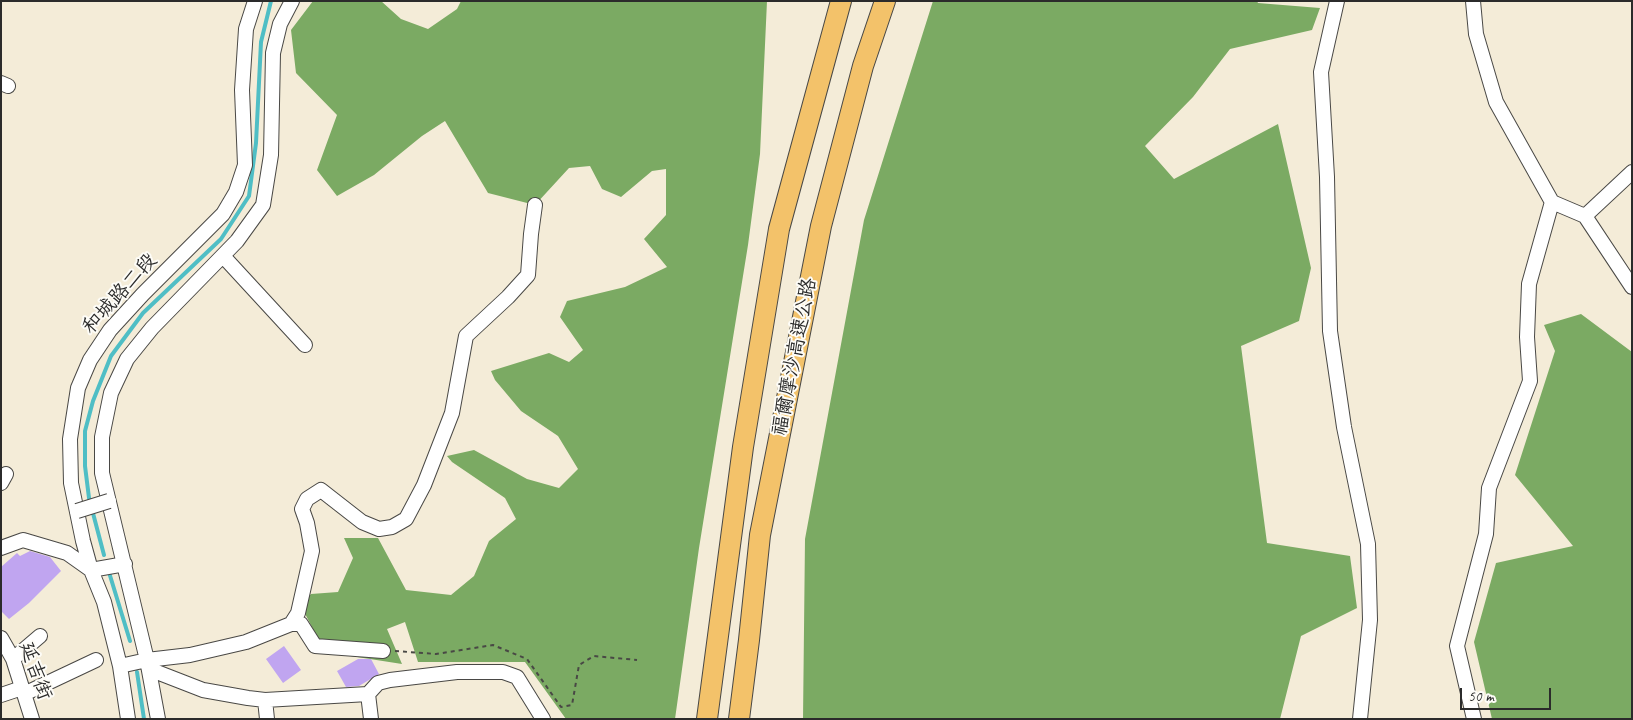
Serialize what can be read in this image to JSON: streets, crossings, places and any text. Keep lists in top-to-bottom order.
{
  "streets": {
    "highway": ["福爾摩沙高速公路"],
    "street": ["和城路二段", "延吉街"]
  },
  "scale_bar": "50 m"
}
